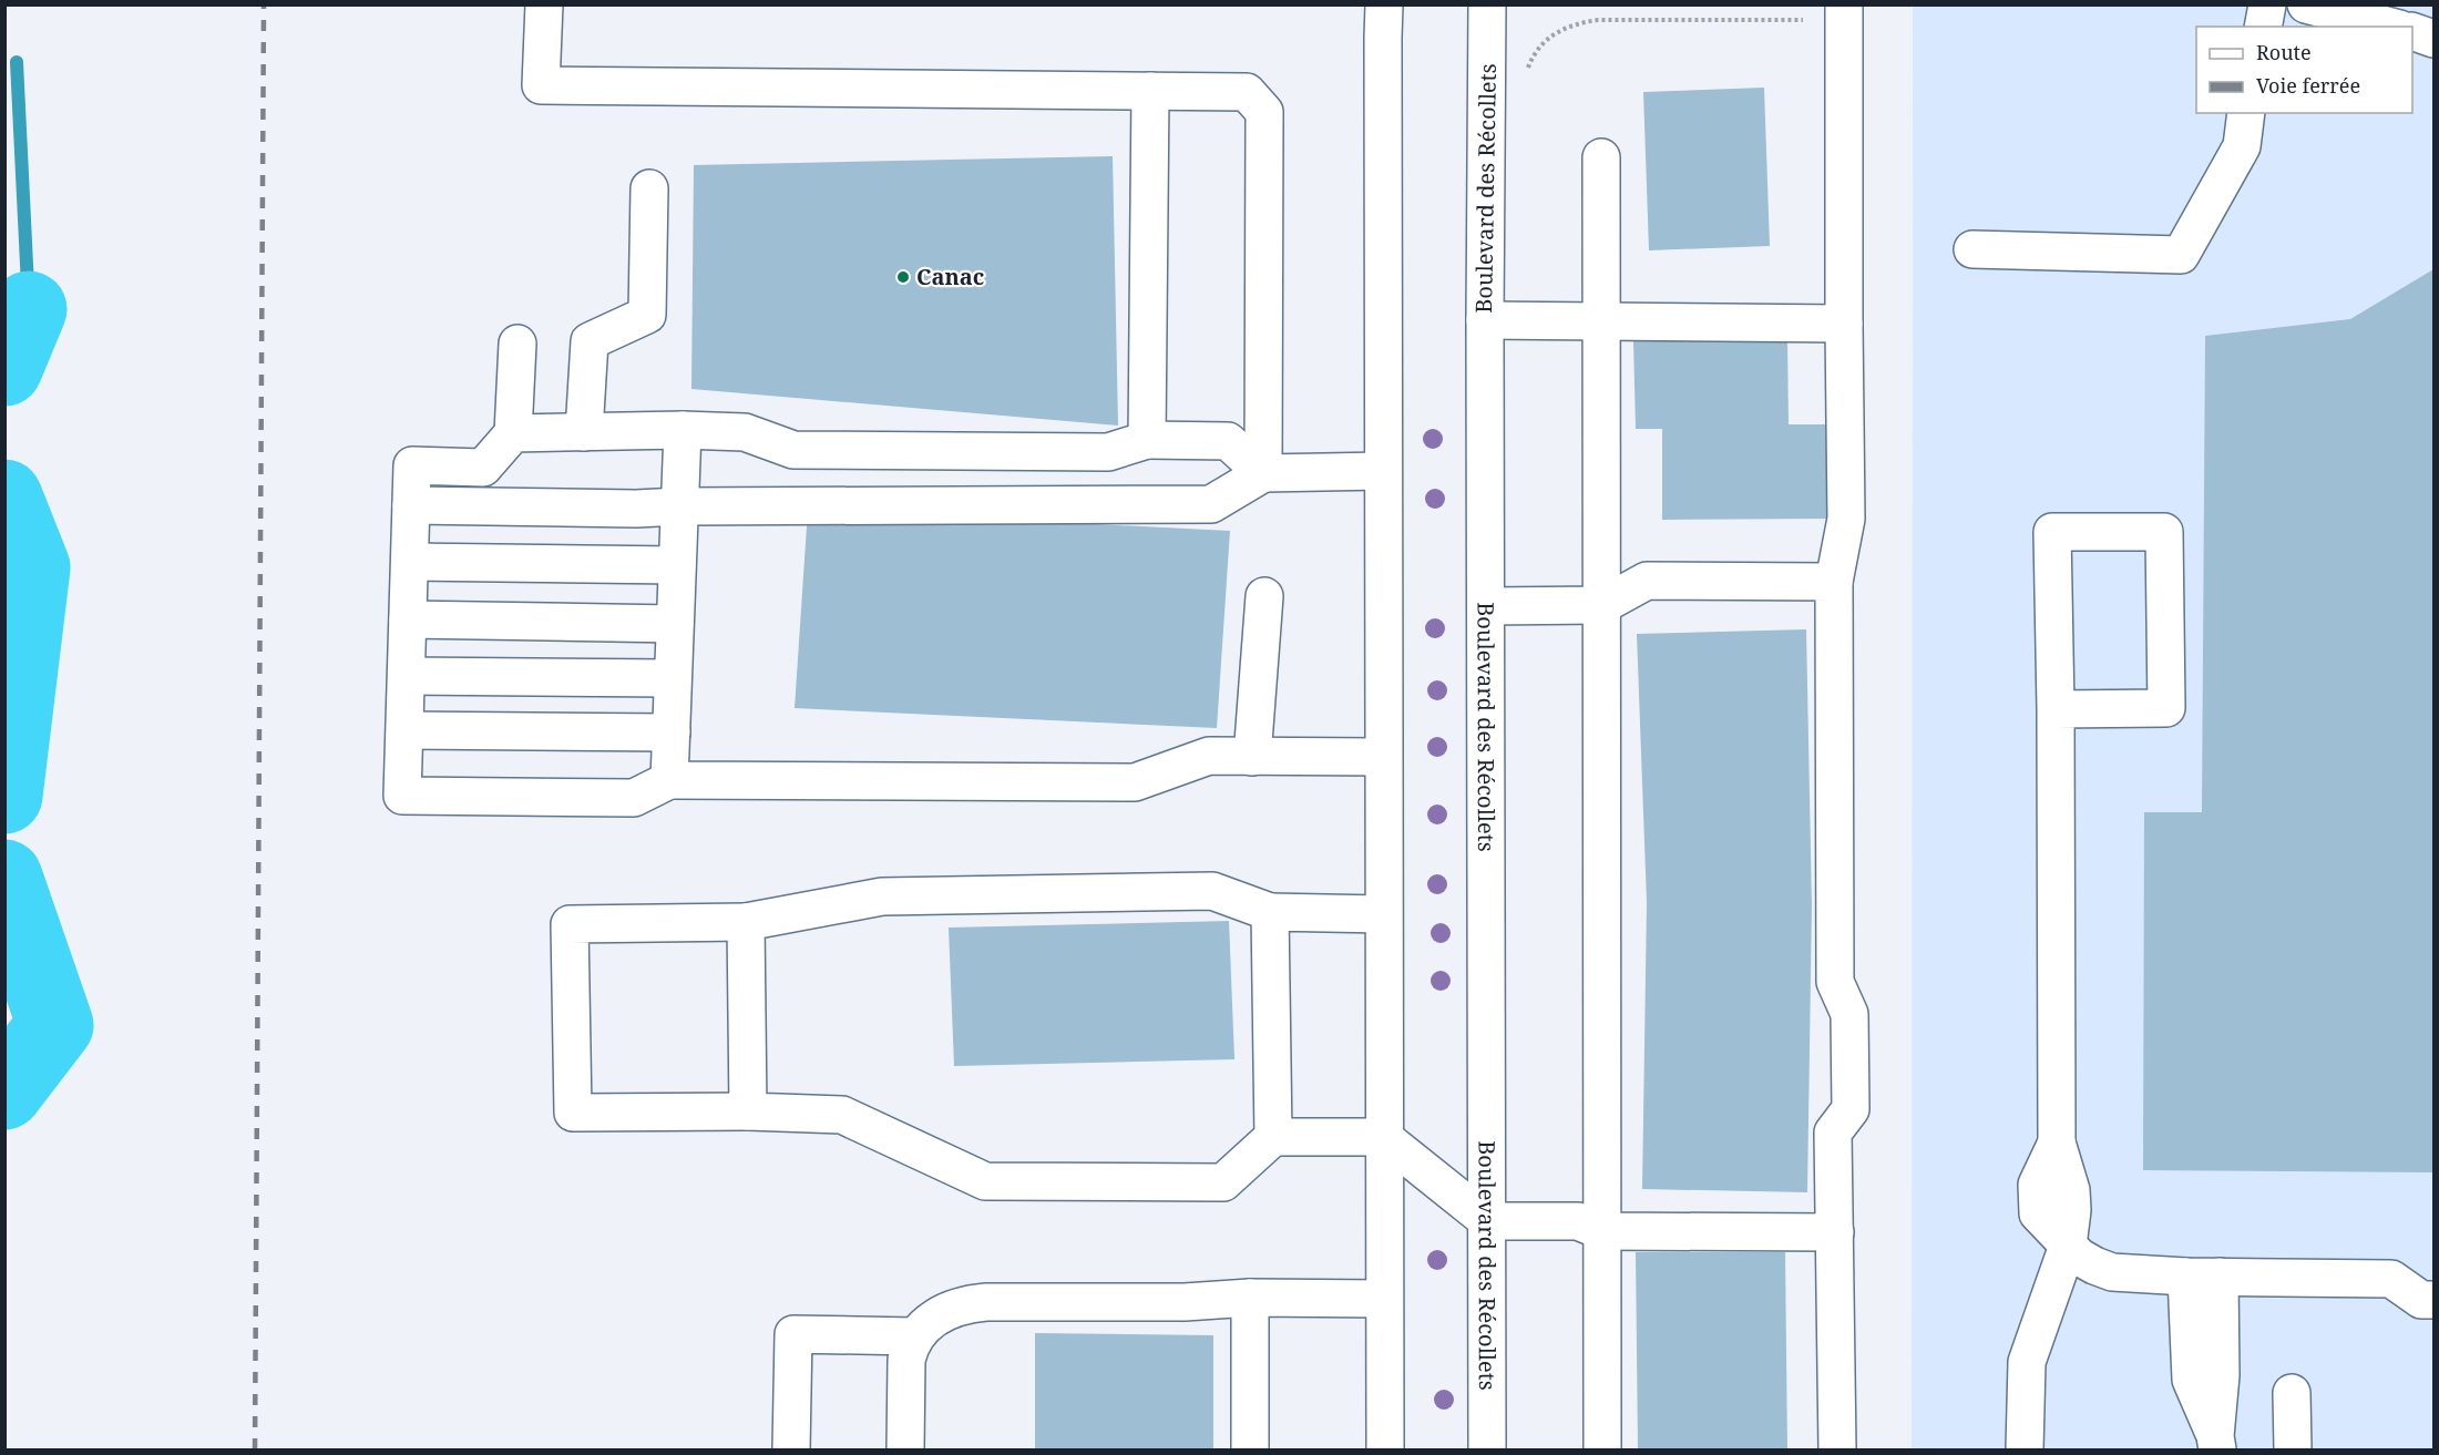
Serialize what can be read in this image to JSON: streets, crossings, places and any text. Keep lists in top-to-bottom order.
{
  "streets": {
    "main road": ["Boulevard des Récollets"]
  },
  "places": ["Canac"],
  "legend": ["Route", "Voie ferrée"]
}
